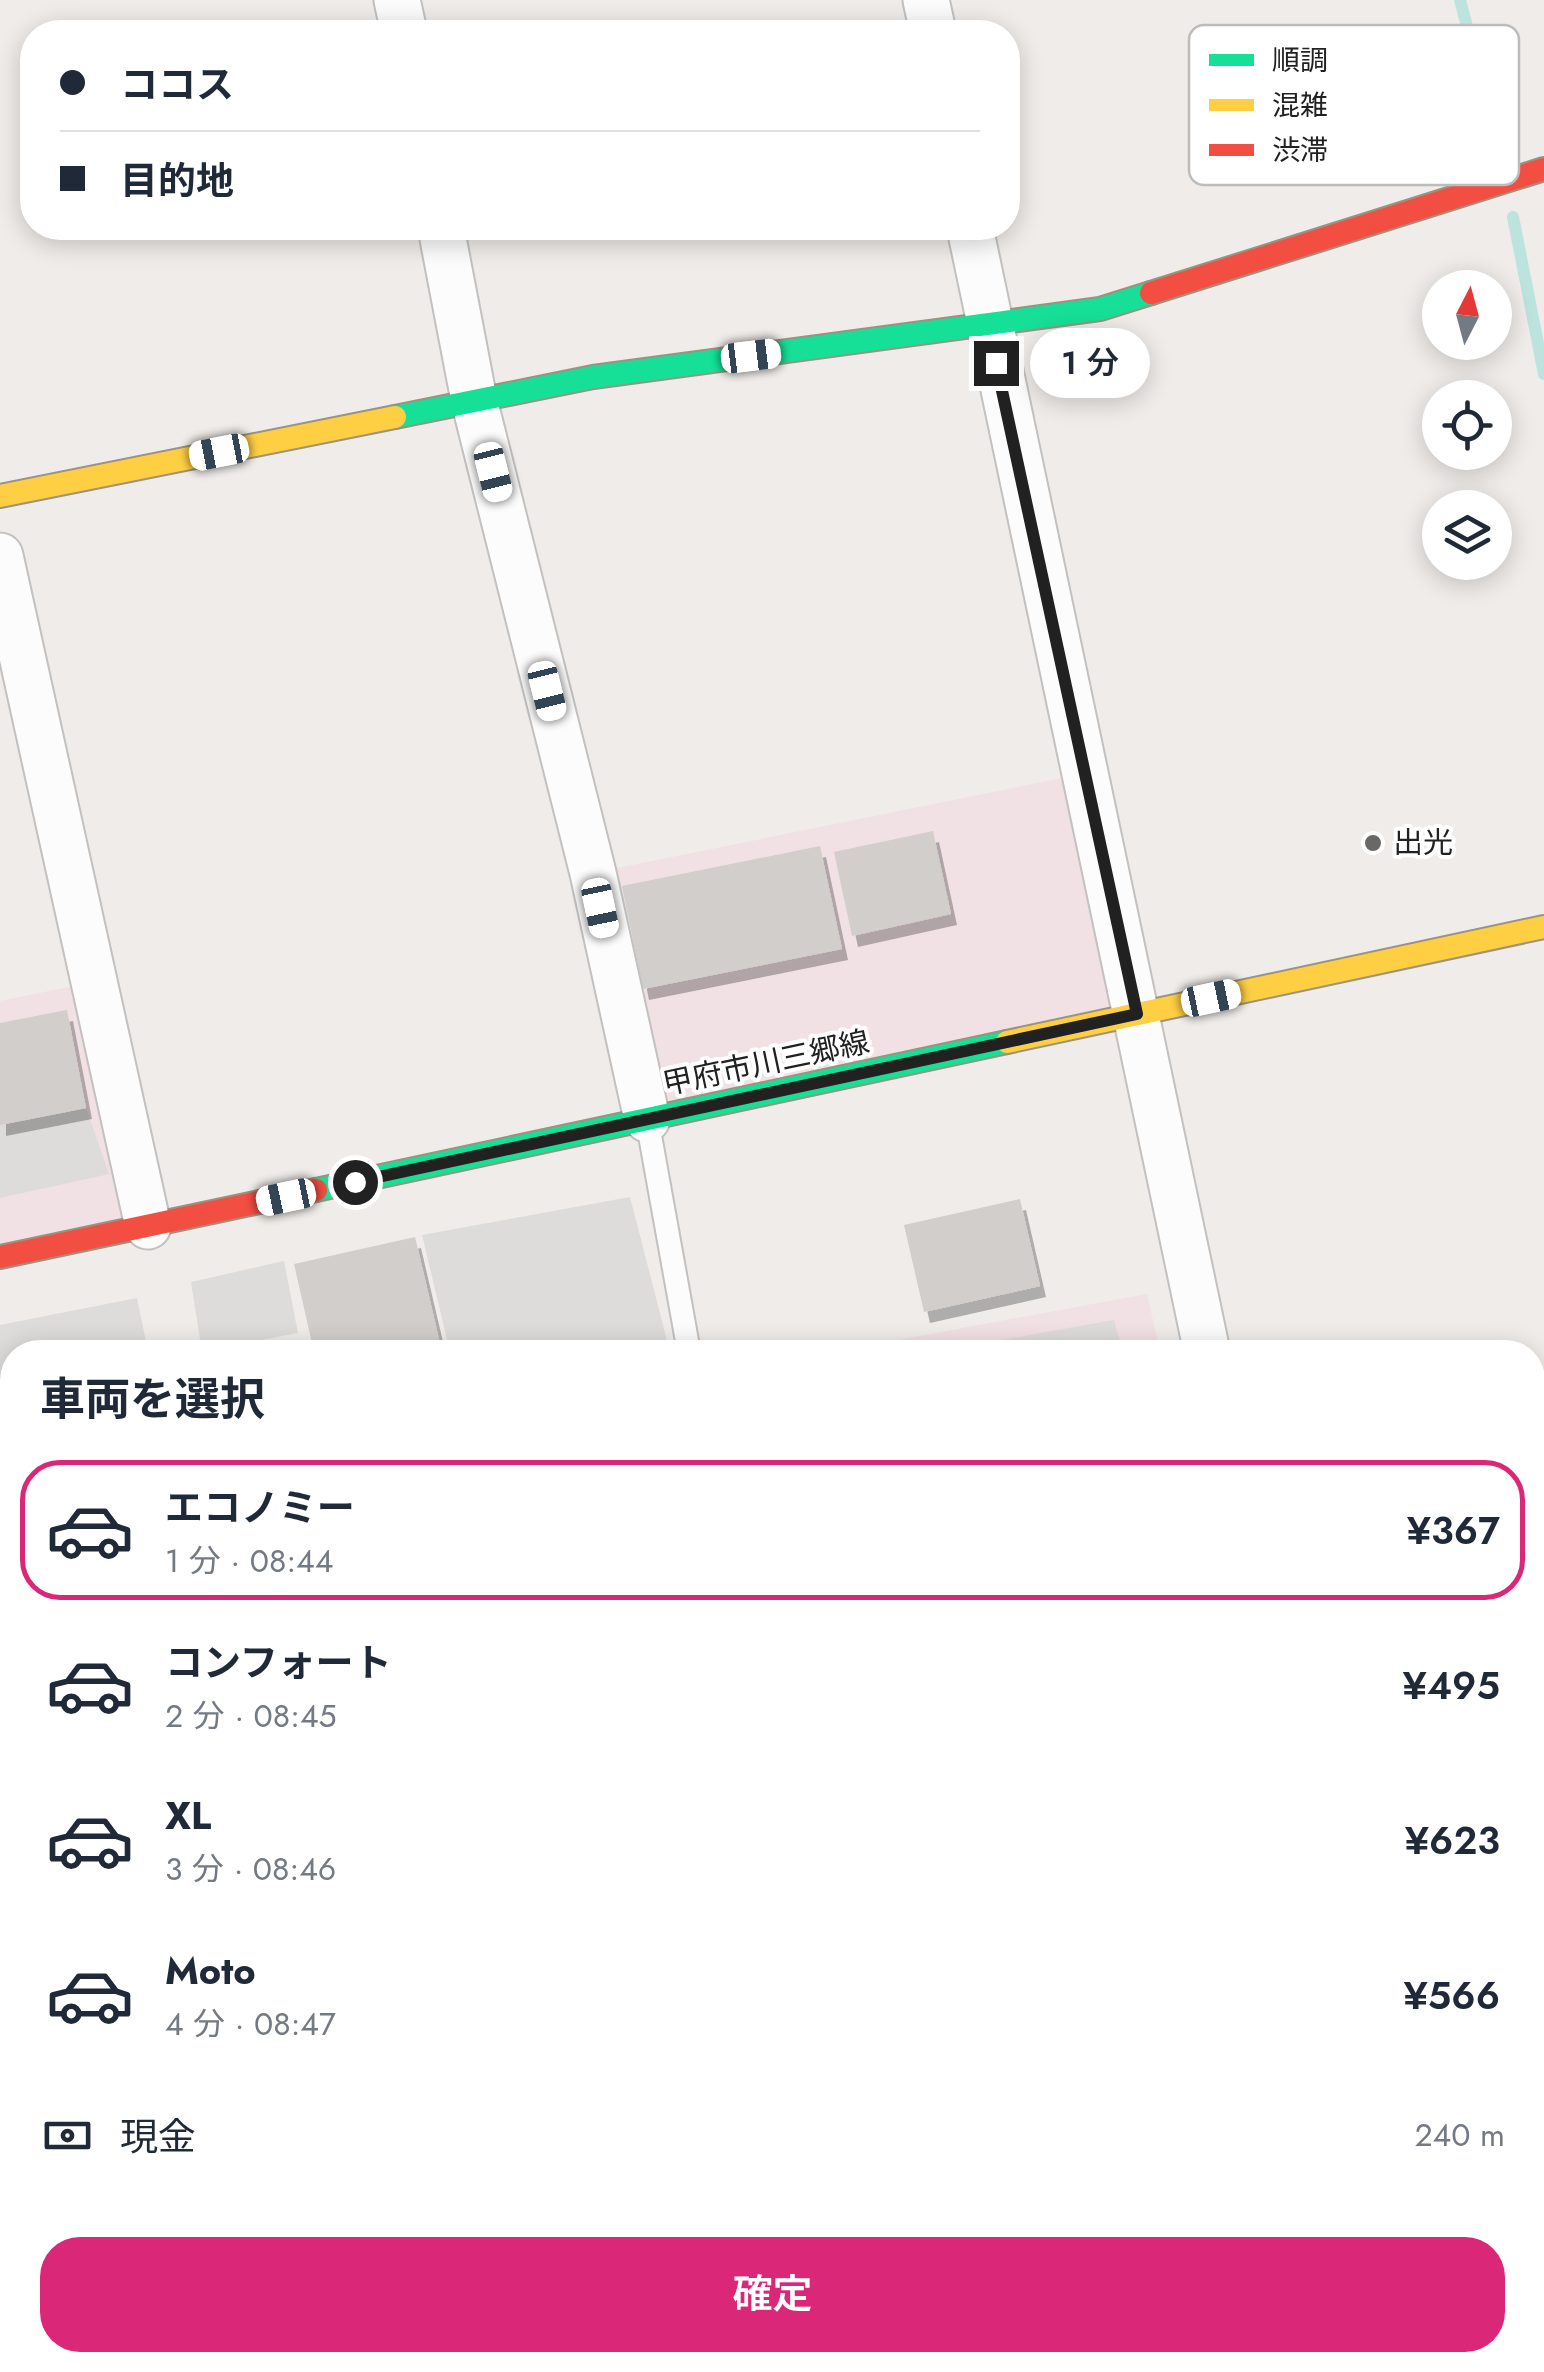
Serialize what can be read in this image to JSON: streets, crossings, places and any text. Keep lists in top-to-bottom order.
{
  "streets": {
    "street": ["甲府市川三郷線"]
  },
  "places": ["出光"],
  "legend": ["順調", "混雑", "渋滞"],
  "north": "top",
  "page": {
    "banner": ["ココス", "目的地"],
    "bubble": "1 分",
    "heading": "車両を選択",
    "list": [
      {
        "name": "エコノミー",
        "note": "1 分 · 08:44",
        "value": "¥367"
      },
      {
        "name": "コンフォート",
        "note": "2 分 · 08:45",
        "value": "¥495"
      },
      {
        "name": "XL",
        "note": "3 分 · 08:46",
        "value": "¥623"
      },
      {
        "name": "Moto",
        "note": "4 分 · 08:47",
        "value": "¥566"
      }
    ],
    "pay": ["現金", "240 m"],
    "buttons": "確定"
  }
}
